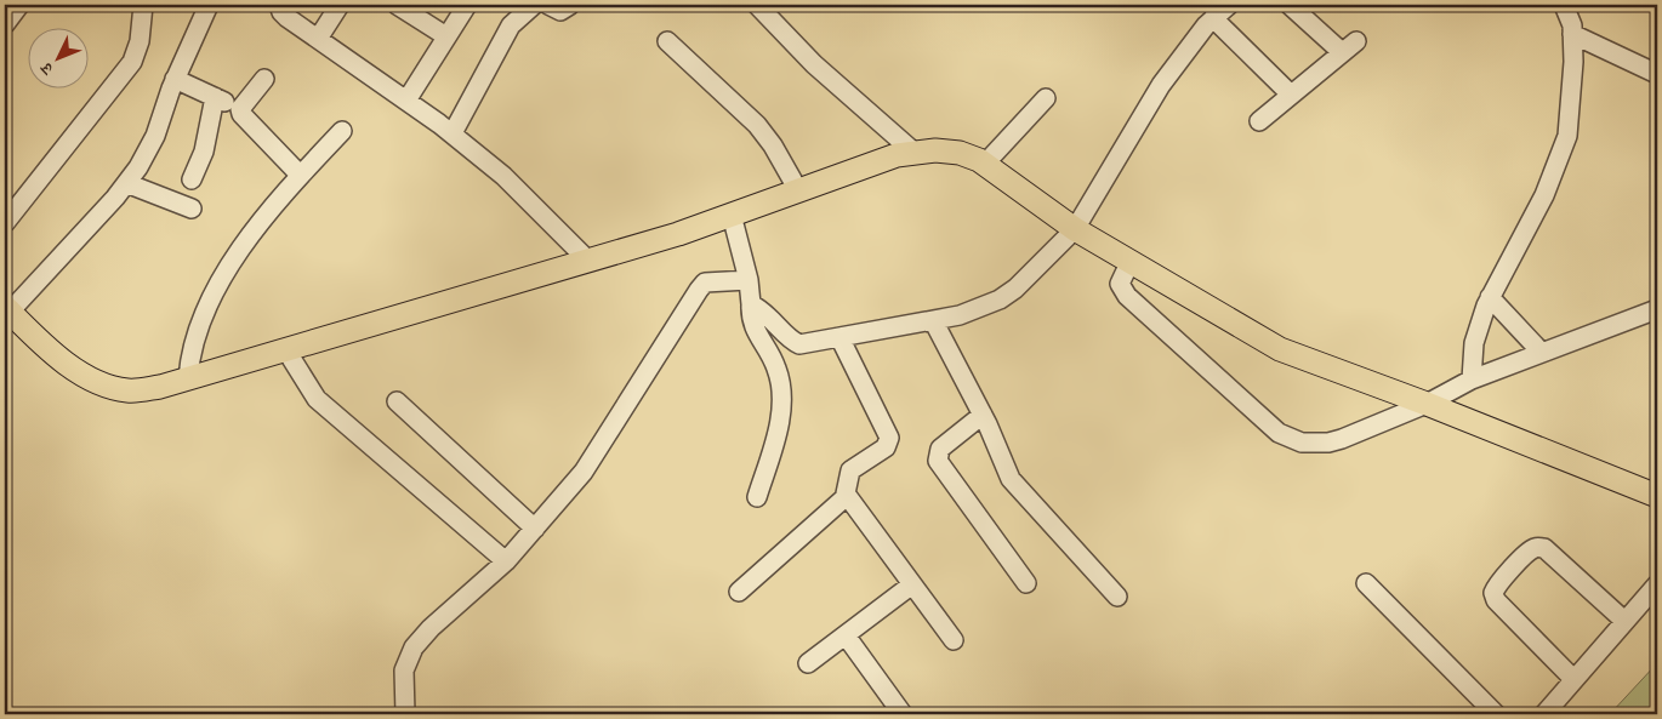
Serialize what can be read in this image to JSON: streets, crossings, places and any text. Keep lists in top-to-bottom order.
{
  "north": "bottom left"
}
